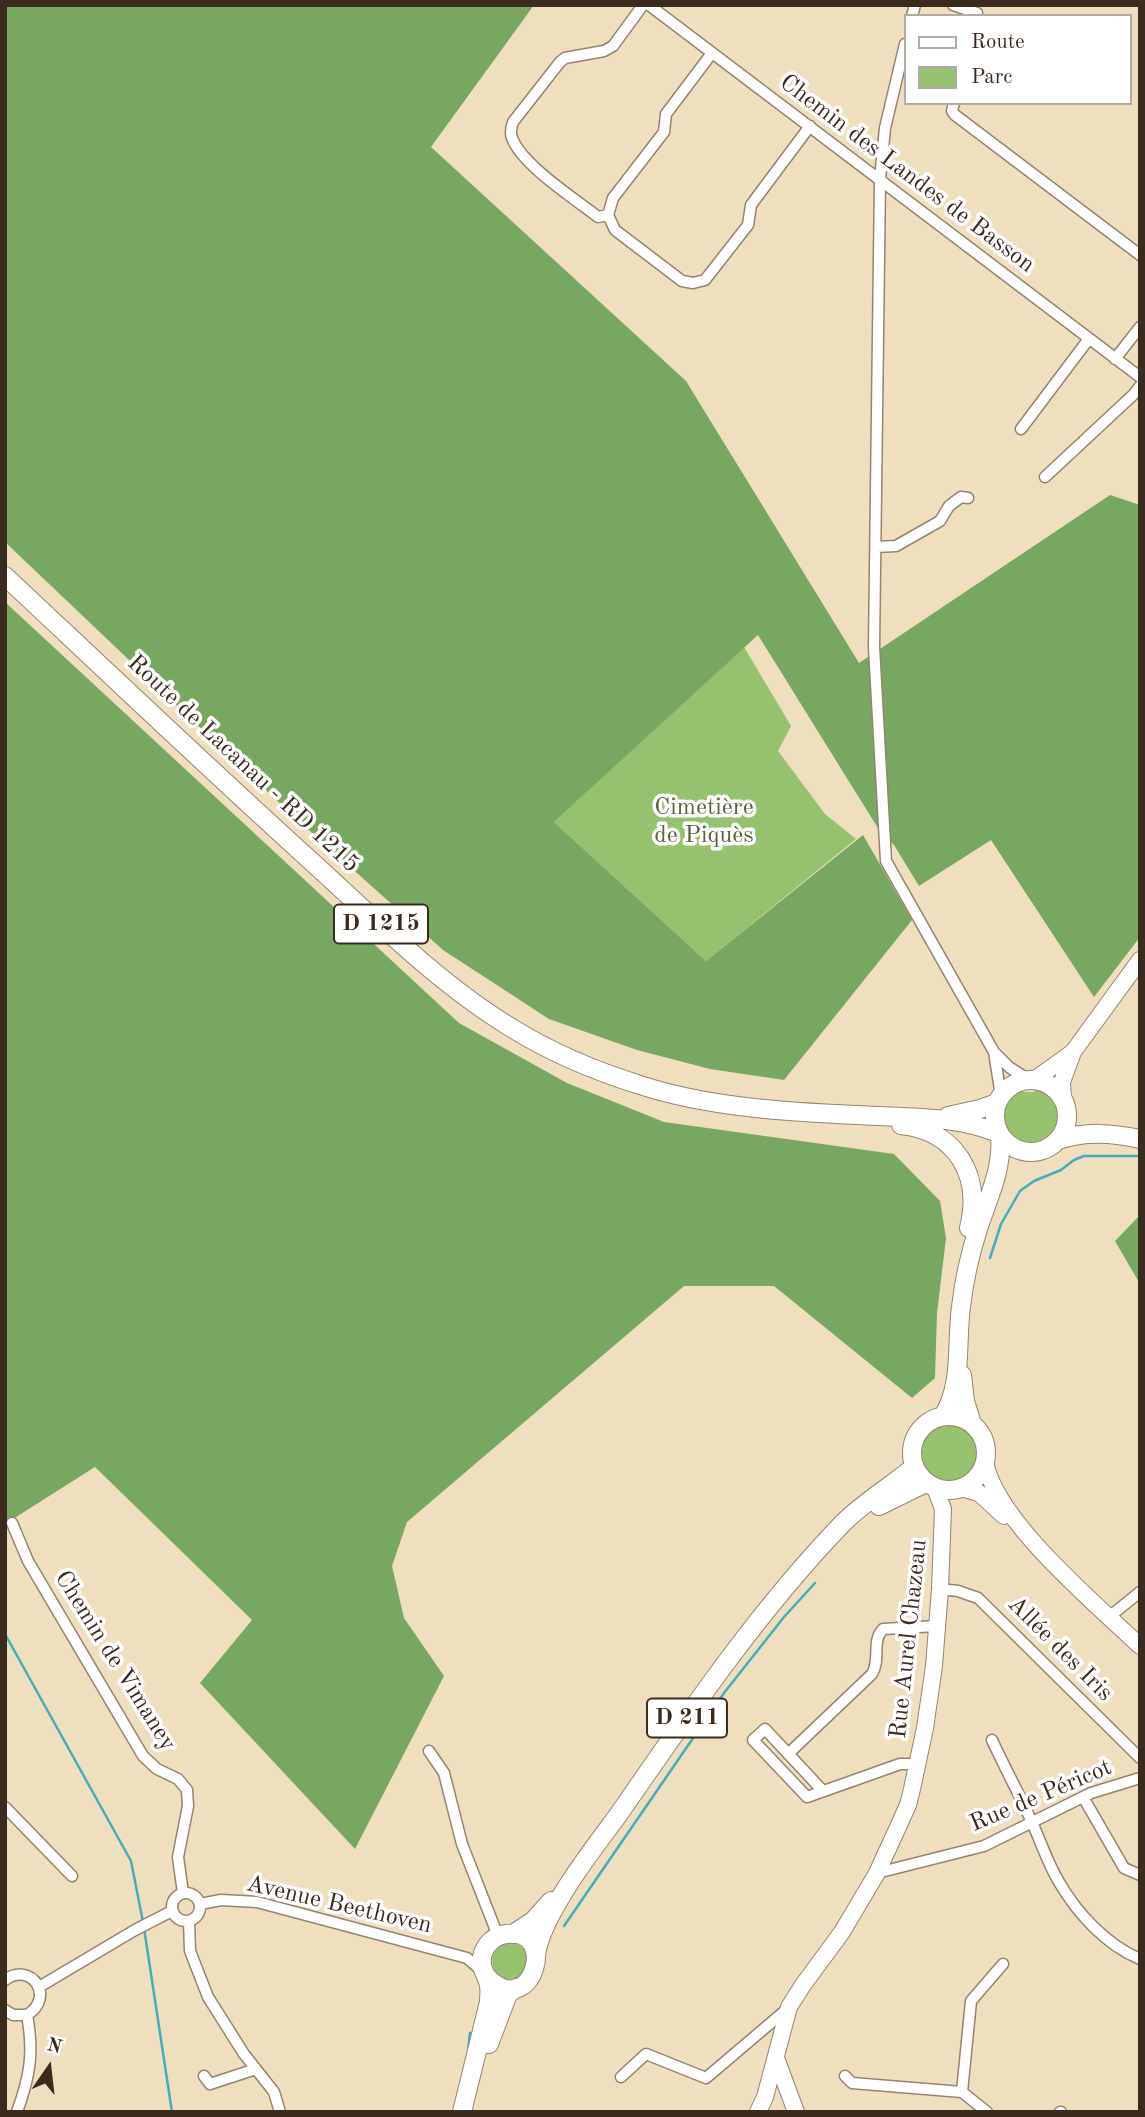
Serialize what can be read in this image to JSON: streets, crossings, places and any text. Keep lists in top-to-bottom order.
{
  "streets": {
    "main road": ["Route de Lacanau - RD 1215", "D 1215", "D 211"],
    "street": [
      "Chemin des Landes de Basson",
      "Rue Aurel Chazeau",
      "Allée des Iris",
      "Chemin de Vimaney",
      "Rue de Péricot",
      "Avenue Beethoven"
    ]
  },
  "crossings": [
    ["Route de Lacanau - RD 1215", "D 1215"],
    ["Rue Aurel Chazeau", "Allée des Iris"],
    ["Rue Aurel Chazeau", "D 211"],
    ["Rue Aurel Chazeau", "Rue de Péricot"],
    ["Chemin de Vimaney", "Avenue Beethoven"],
    ["D 211", "Avenue Beethoven"]
  ],
  "parks": ["Cimetière de Piquès"],
  "legend": ["Route", "Parc"],
  "north": "top"
}
